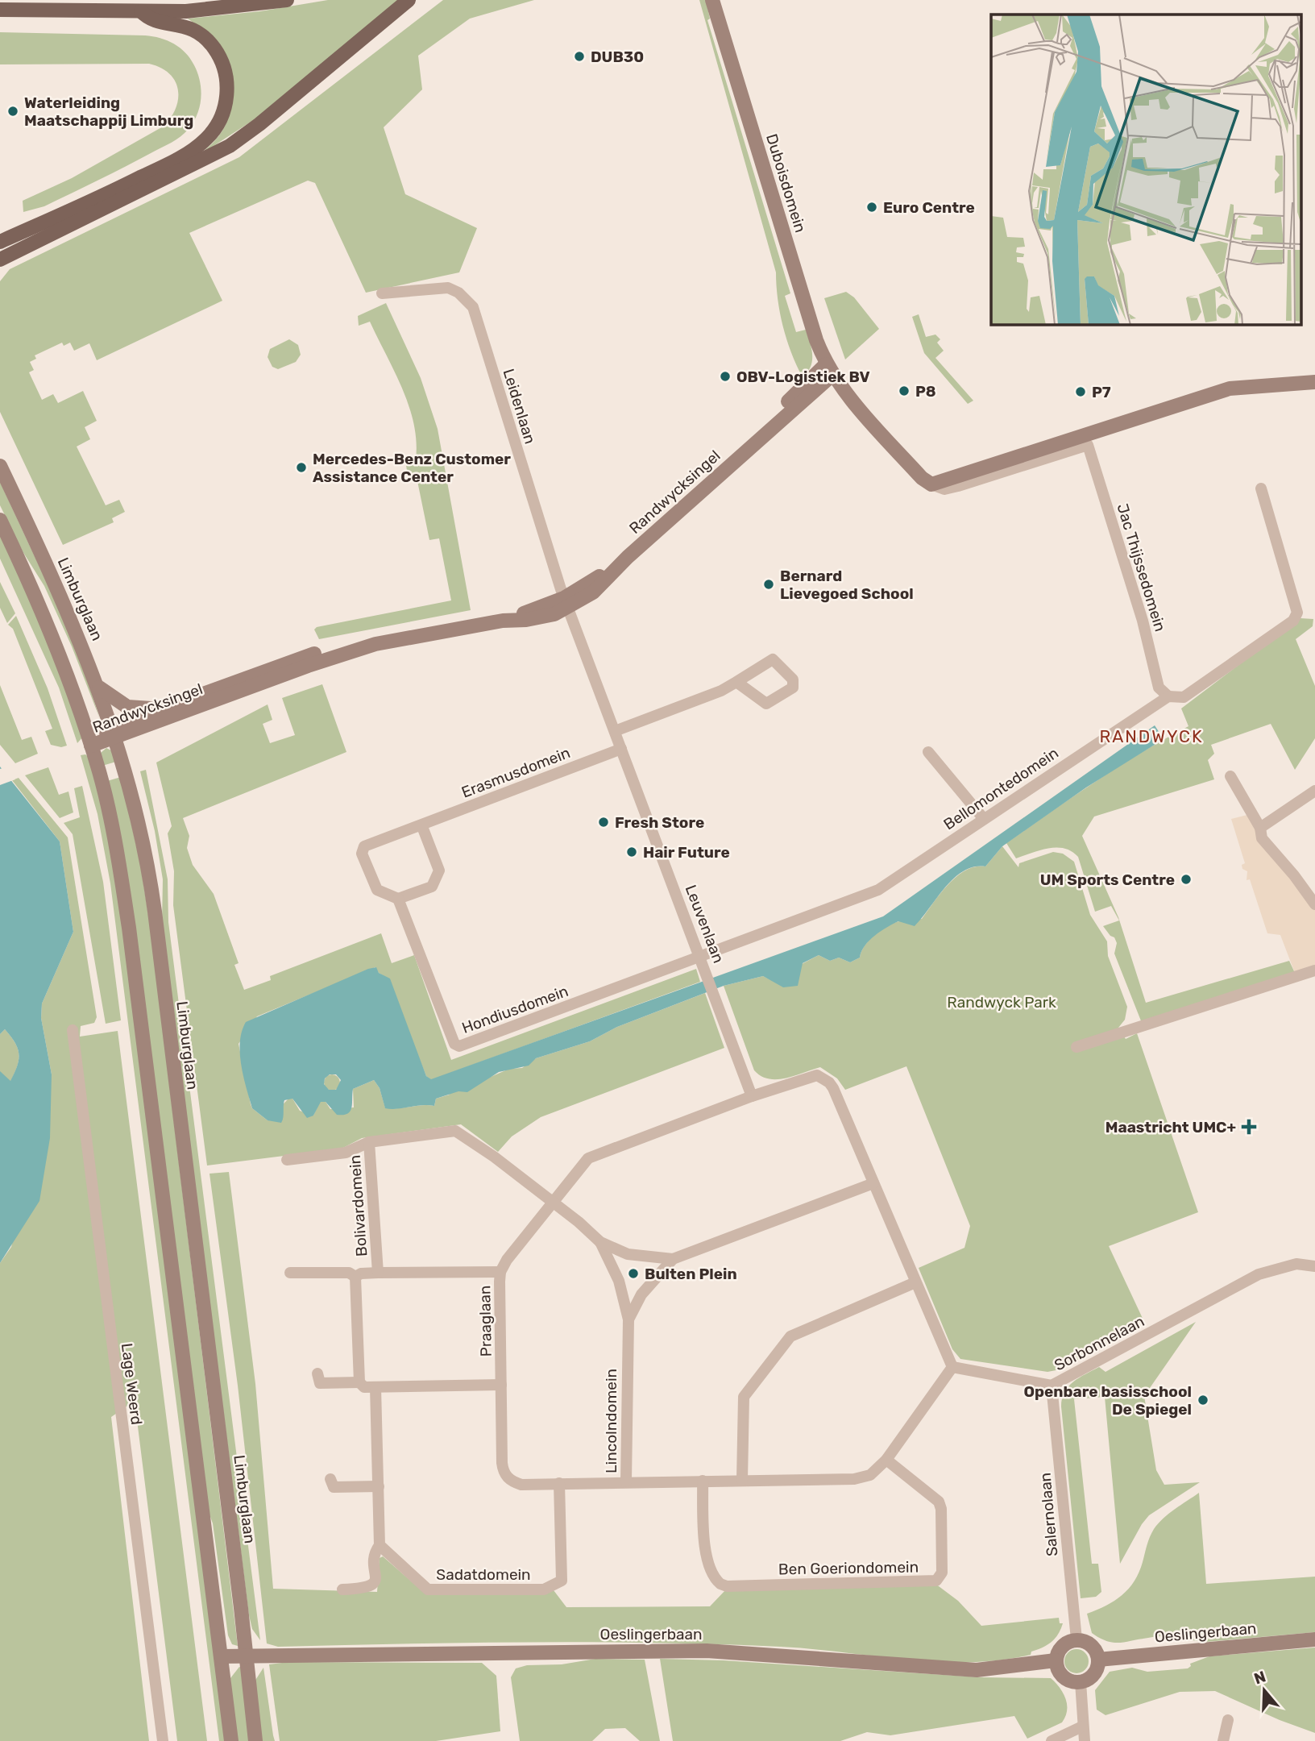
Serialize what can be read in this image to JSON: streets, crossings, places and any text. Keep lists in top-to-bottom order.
{
  "streets": {
    "main road": [
      "Duboisdomein",
      "Randwycksingel",
      "Limburglaan",
      "Oeslingerbaan"
    ],
    "street": [
      "Leidenlaan",
      "Jac Thijssedomein",
      "Erasmusdomein",
      "Bellomontedomein",
      "Leuvenlaan",
      "Hondiusdomein",
      "Bolivardomein",
      "Praaglaan",
      "Sorbonnelaan",
      "Lage Weerd",
      "Lincolndomein",
      "Salernolaan",
      "Ben Goeriondomein",
      "Sadatdomein"
    ]
  },
  "crossings": [
    ["Duboisdomein", "Randwycksingel"],
    ["Leidenlaan", "Randwycksingel"],
    ["Leidenlaan", "Leuvenlaan"],
    ["Randwycksingel", "Limburglaan"],
    ["Randwycksingel", "Leuvenlaan"],
    ["Jac Thijssedomein", "Bellomontedomein"],
    ["Limburglaan", "Oeslingerbaan"],
    ["Erasmusdomein", "Leuvenlaan"],
    ["Erasmusdomein", "Hondiusdomein"],
    ["Bellomontedomein", "Leuvenlaan"],
    ["Bellomontedomein", "Hondiusdomein"],
    ["Leuvenlaan", "Hondiusdomein"],
    ["Leuvenlaan", "Praaglaan"],
    ["Bolivardomein", "Praaglaan"],
    ["Praaglaan", "Sorbonnelaan"],
    ["Praaglaan", "Lincolndomein"],
    ["Praaglaan", "Ben Goeriondomein"],
    ["Praaglaan", "Sadatdomein"],
    ["Sorbonnelaan", "Salernolaan"],
    ["Salernolaan", "Oeslingerbaan"]
  ],
  "districts": ["RANDWYCK"],
  "parks": ["Randwyck Park"],
  "places": {
    "other": [
      "DUB30",
      "Waterleiding Maatschappij Limburg",
      "Euro Centre",
      "OBV-Logistiek BV",
      "P8",
      "P7",
      "Mercedes-Benz Customer Assistance Center",
      "Bernard Lievegoed School",
      "Fresh Store",
      "Hair Future",
      "UM Sports Centre",
      "Bulten Plein",
      "Openbare basisschool De Spiegel"
    ],
    "health": ["Maastricht UMC+"]
  },
  "north": "top"
}
